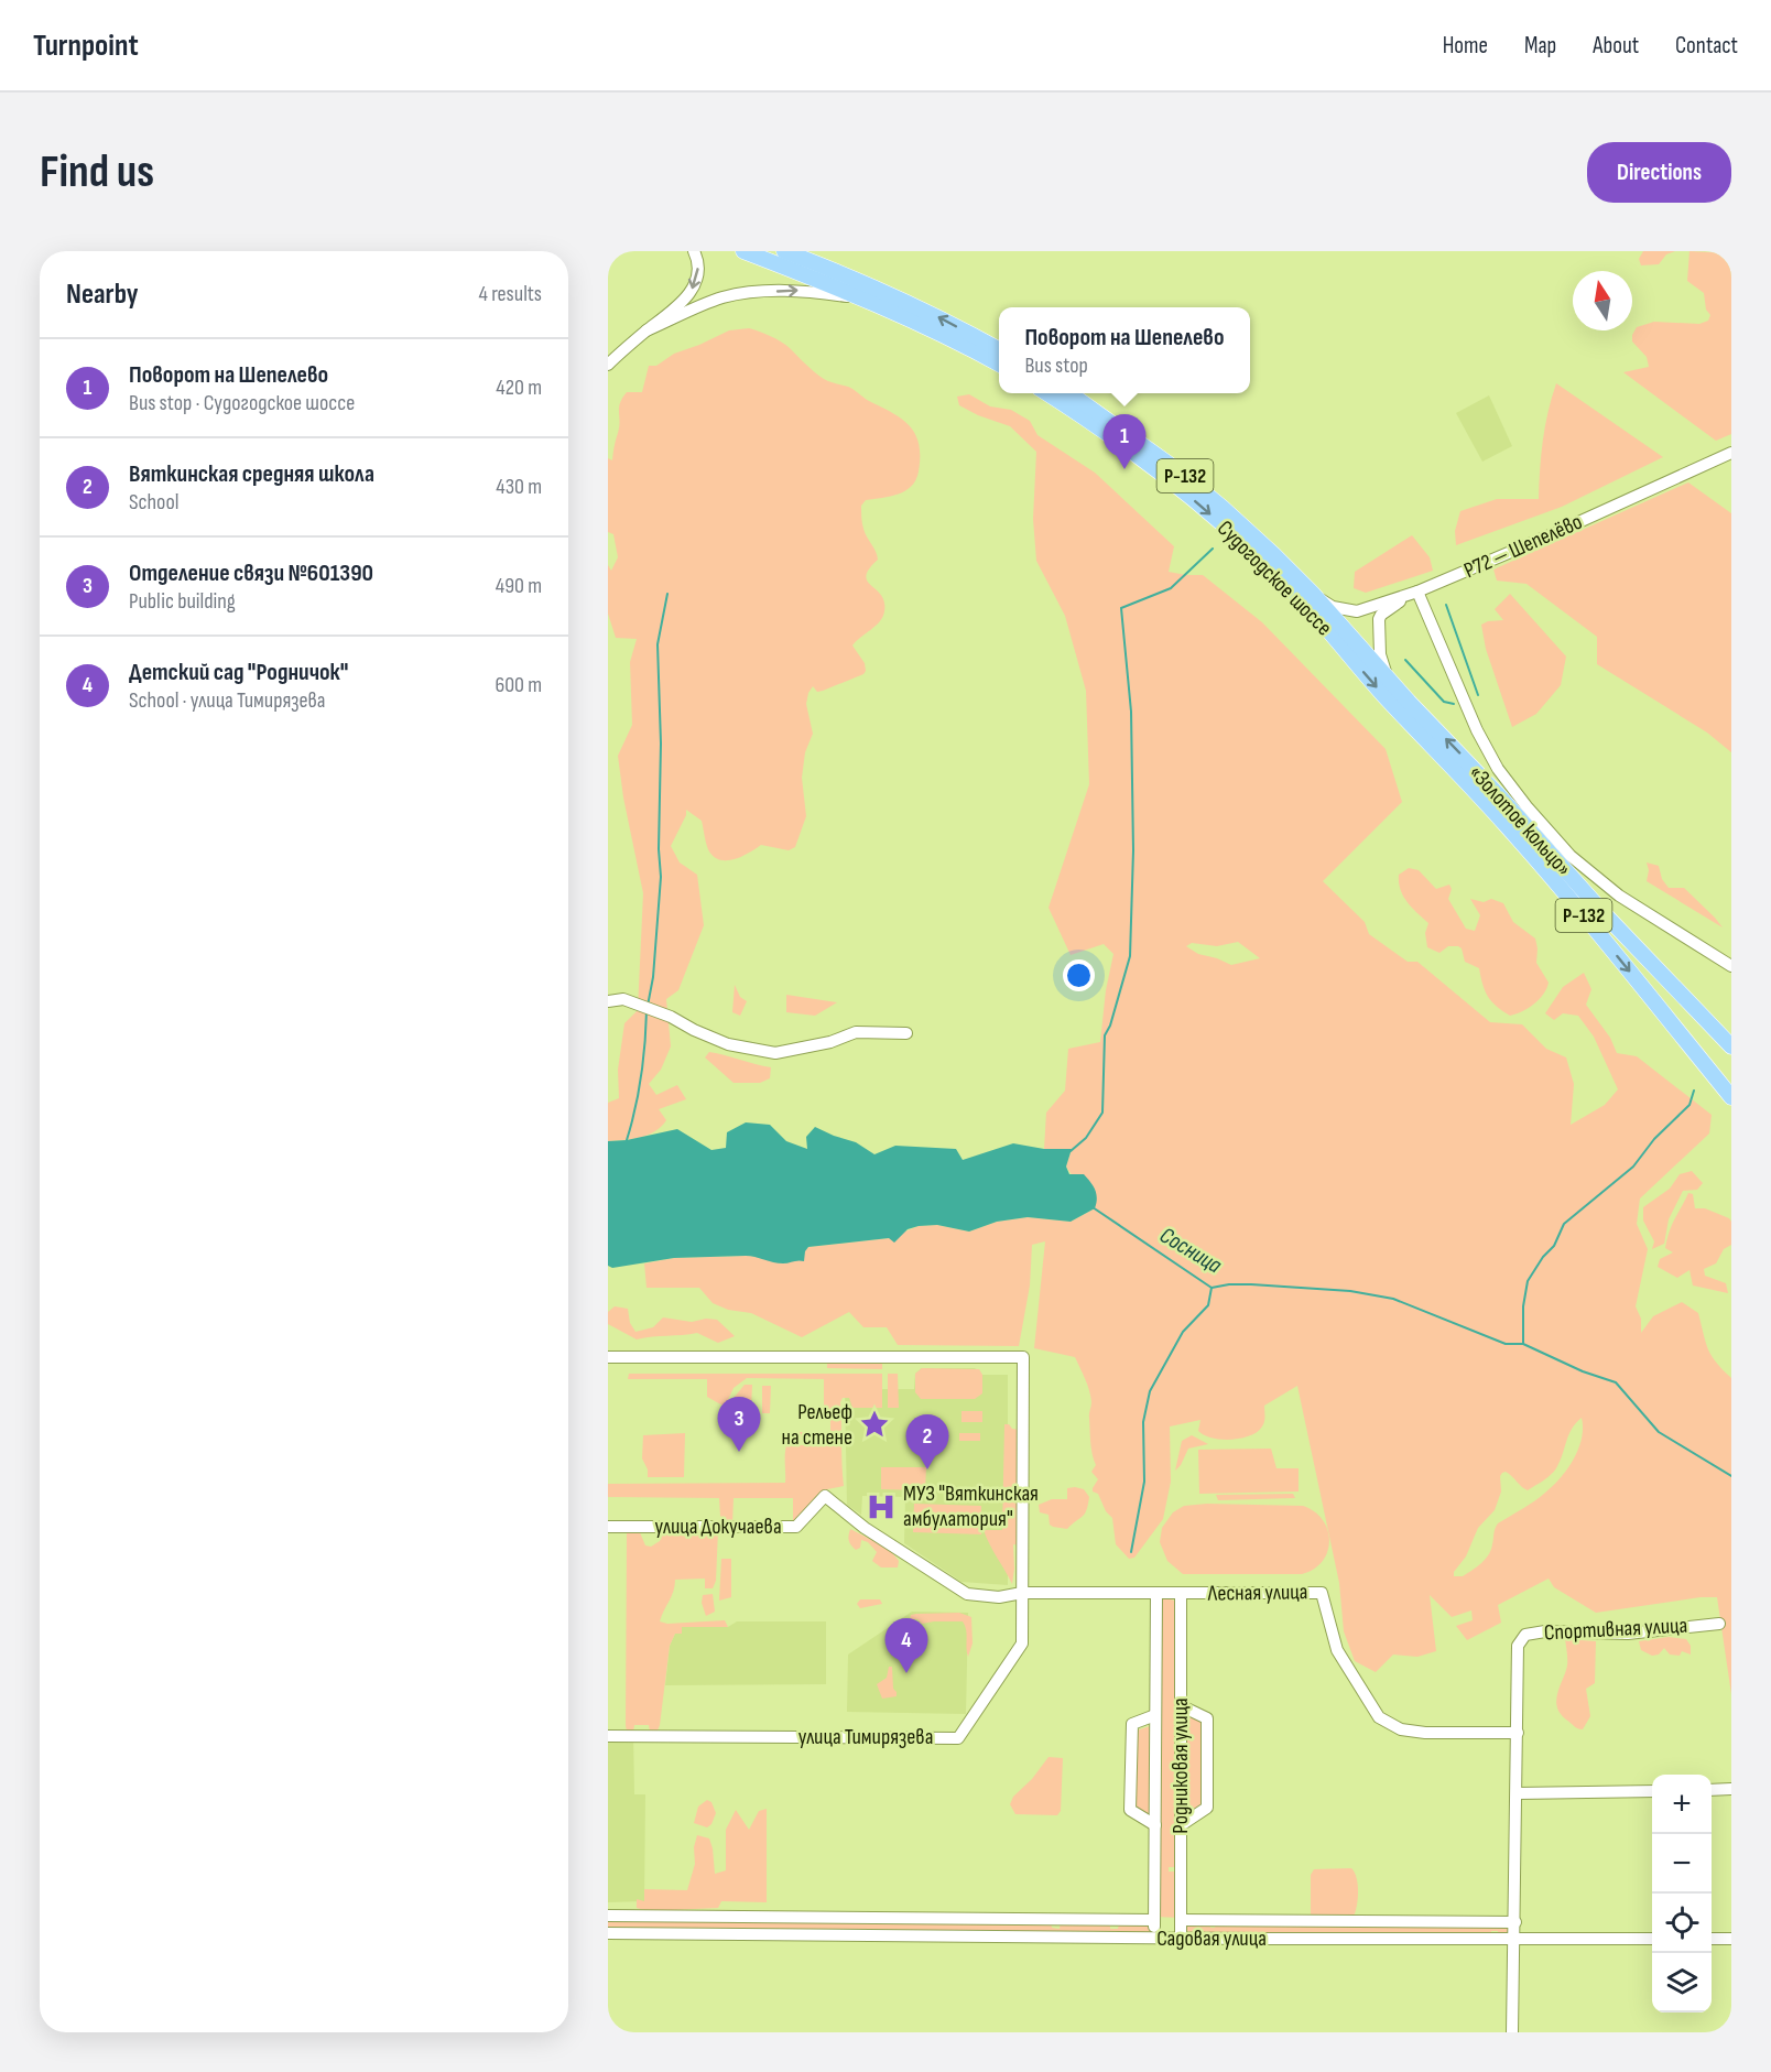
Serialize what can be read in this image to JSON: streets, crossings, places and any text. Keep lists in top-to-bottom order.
{
  "streets": {
    "main road": ["Р-132", "Судогодское шоссе", "«Золотое кольцо»"],
    "street": [
      "Р72 — Шепелёво",
      "улица Докучаева",
      "Лесная улица",
      "Спортивная улица",
      "улица Тимирязева",
      "Родниковая улица",
      "Садовая улица"
    ]
  },
  "crossings": [
    ["Р72 — Шепелёво", "Судогодское шоссе"],
    ["Р72 — Шепелёво", "«Золотое кольцо»"],
    ["Судогодское шоссе", "«Золотое кольцо»"],
    ["улица Докучаева", "Лесная улица"],
    ["улица Докучаева", "улица Тимирязева"],
    ["Лесная улица", "Спортивная улица"],
    ["Лесная улица", "улица Тимирязева"],
    ["Лесная улица", "Родниковая улица"],
    ["Родниковая улица", "Садовая улица"]
  ],
  "water": ["Сосница"],
  "places": {
    "place": ["Рельеф на стене"],
    "hospital": ["МУЗ \"Вяткинская амбулатория\""]
  },
  "north": "top",
  "page": {
    "header": "Turnpoint",
    "nav": [
      "Home",
      "Map",
      "About",
      "Contact"
    ],
    "buttons": "Directions",
    "title": "Find us",
    "heading": ["Nearby", "4 results"],
    "popup": ["Поворот на Шепелево", "Bus stop"],
    "list": [
      {
        "mark": "1",
        "name": "Поворот на Шепелево",
        "note": "Bus stop · Судогодское шоссе",
        "value": "420 m"
      },
      {
        "mark": "2",
        "name": "Вяткинская средняя школа",
        "note": "School",
        "value": "430 m"
      },
      {
        "mark": "3",
        "name": "Отделение связи №601390",
        "note": "Public building",
        "value": "490 m"
      },
      {
        "mark": "4",
        "name": "Детский сад \"Родничок\"",
        "note": "School · улица Тимирязева",
        "value": "600 m"
      }
    ],
    "pins": [
      "1",
      "3",
      "2",
      "4"
    ],
    "map_buttons": ["+", "−"]
  }
}
